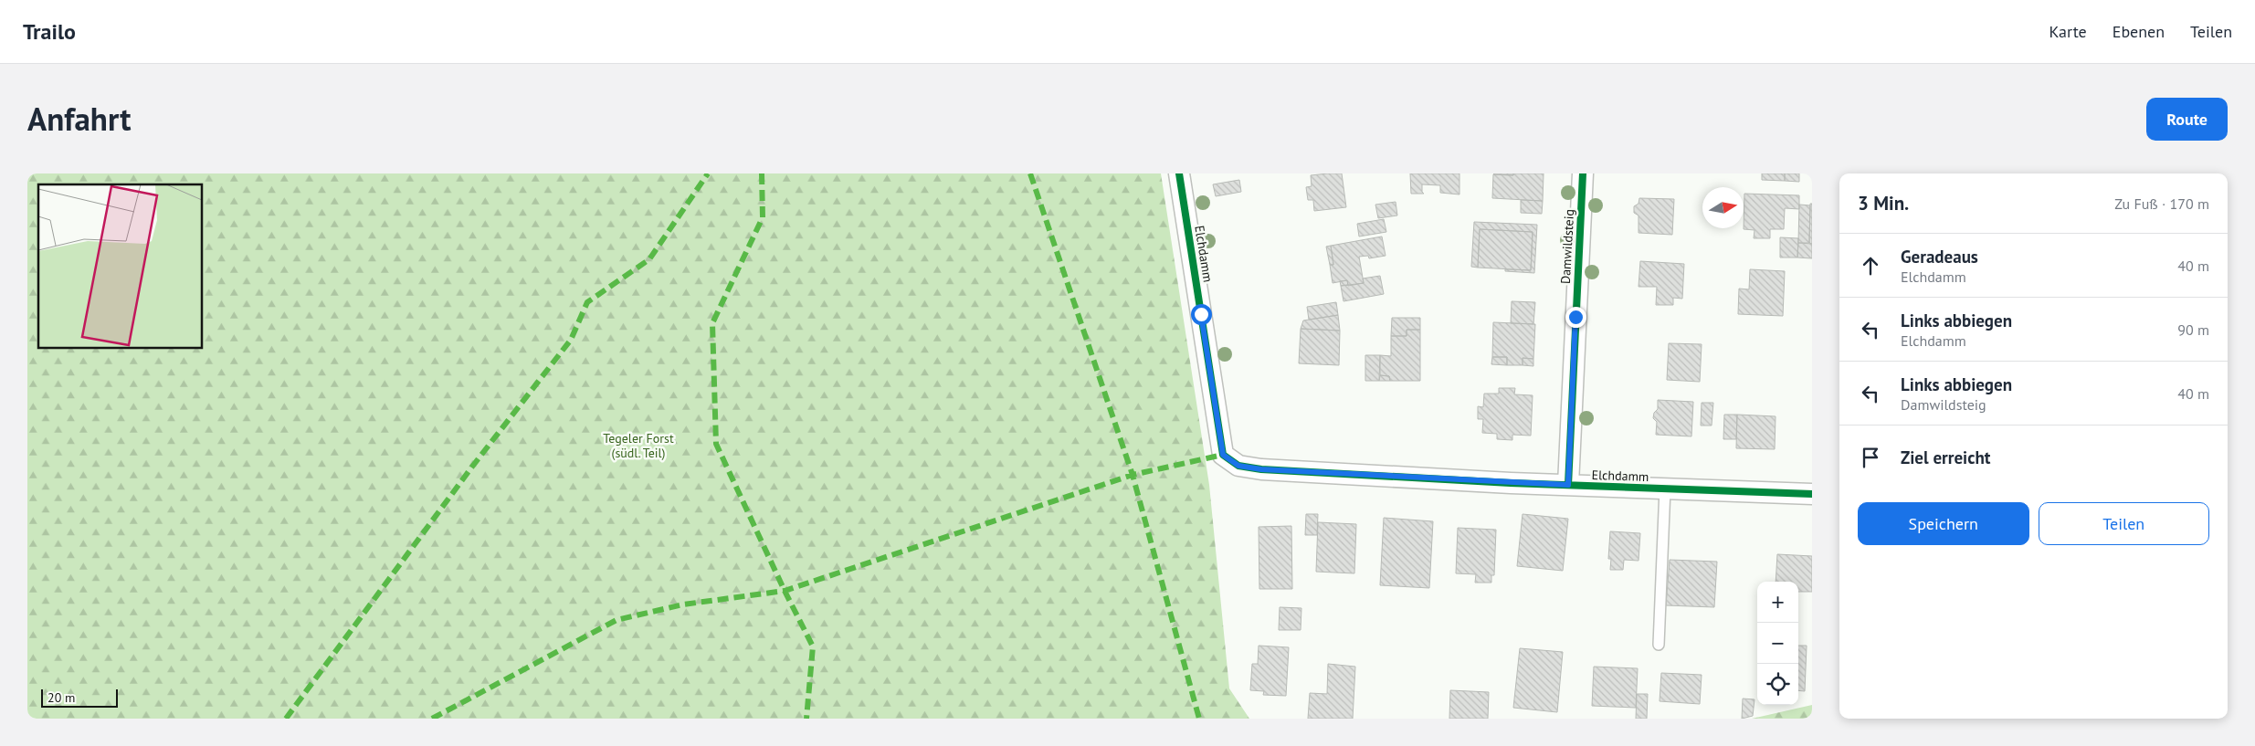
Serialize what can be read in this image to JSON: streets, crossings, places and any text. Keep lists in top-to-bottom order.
{
  "streets": {
    "street": ["Damwildsteig", "Elchdamm"]
  },
  "crossings": [
    ["Damwildsteig", "Elchdamm"]
  ],
  "parks": ["Tegeler Forst (südl. Teil)"],
  "scale_bar": "20 m",
  "north": "right",
  "page": {
    "header": "Trailo",
    "nav": ["Karte", "Ebenen", "Teilen"],
    "title": "Anfahrt",
    "buttons": [
      "Route",
      ["Speichern", "Teilen"]
    ],
    "heading": ["3 Min.", "Zu Fuß · 170 m"],
    "list": [
      ["Geradeaus", "Elchdamm", "40 m"],
      ["Links abbiegen", "Elchdamm", "90 m"],
      ["Links abbiegen", "Damwildsteig", "40 m"],
      "Ziel erreicht"
    ],
    "map_buttons": ["+", "−"],
    "scale": "20 m"
  }
}
